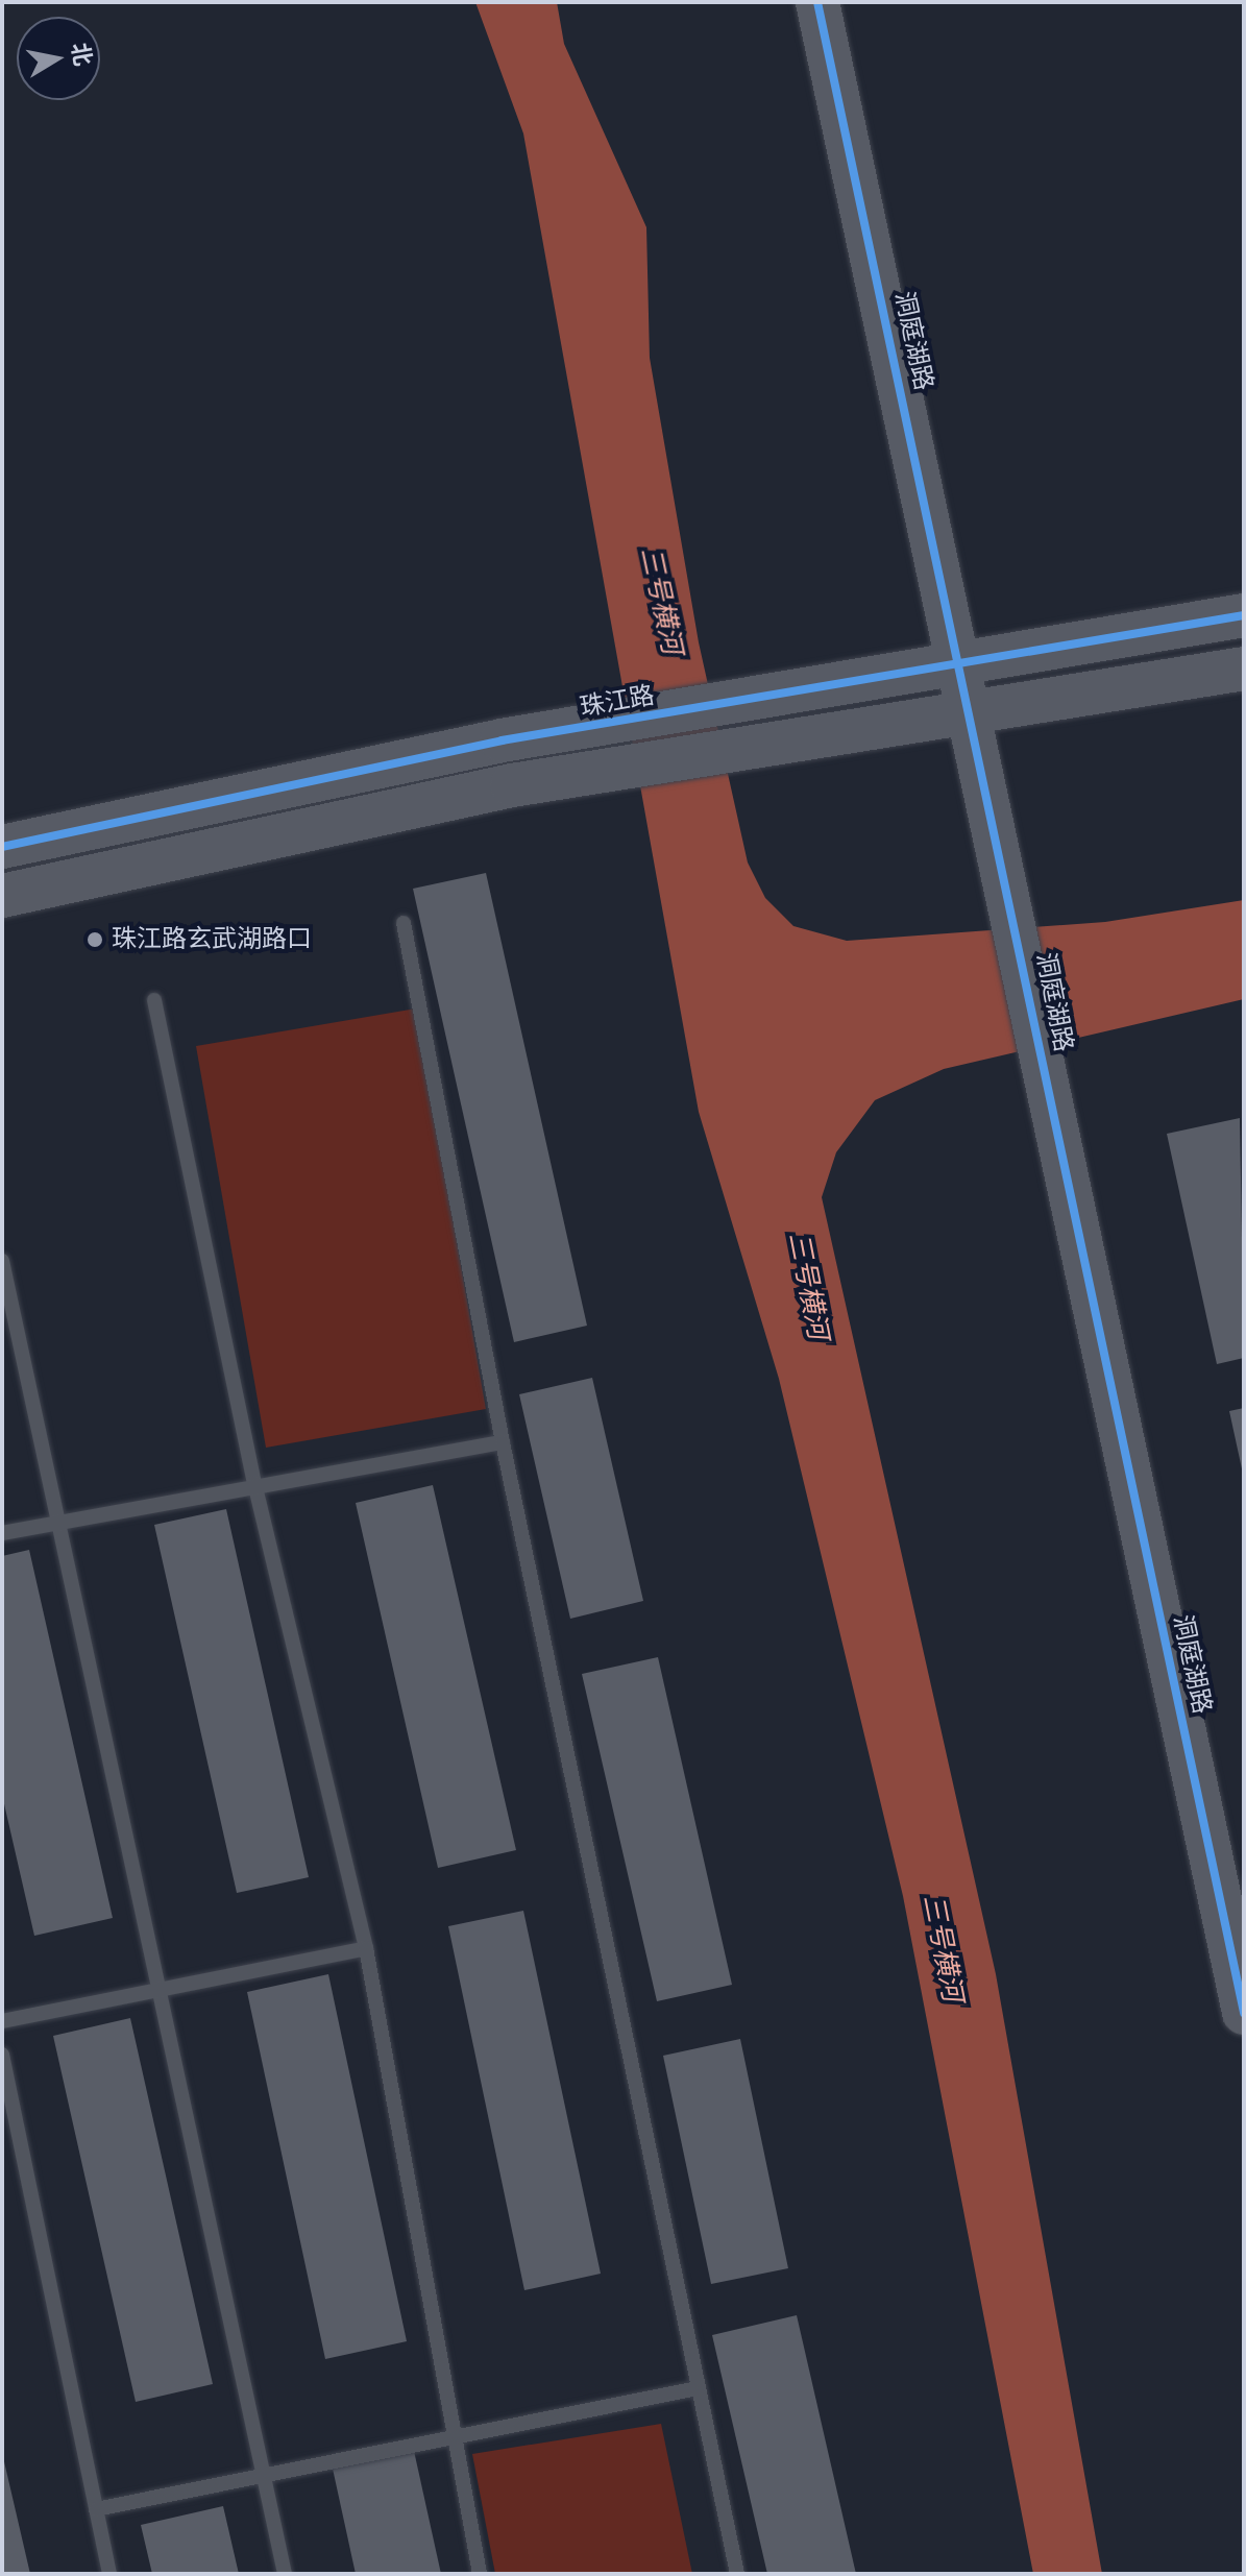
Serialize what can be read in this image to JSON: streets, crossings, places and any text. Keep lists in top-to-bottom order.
{
  "streets": {
    "street": ["洞庭湖路", "珠江路"]
  },
  "crossings": [
    ["洞庭湖路", "珠江路"]
  ],
  "water": ["三号横河"],
  "places": ["珠江路玄武湖路口"],
  "north": "right"
}
